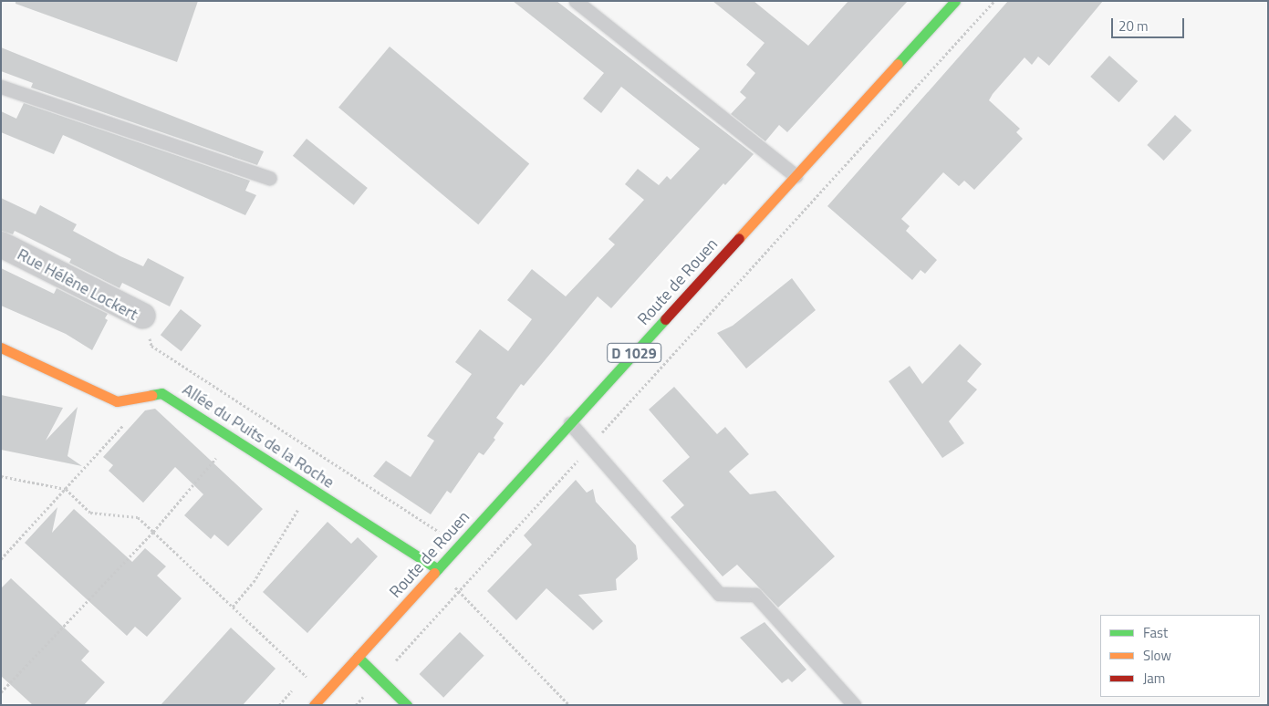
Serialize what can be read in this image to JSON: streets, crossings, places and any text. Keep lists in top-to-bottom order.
{
  "streets": {
    "main road": ["Route de Rouen", "D 1029", "Allée du Puits de la Roche"],
    "street": ["Rue Hélène Lockert"]
  },
  "crossings": [
    ["Route de Rouen", "Rue Hélène Lockert"],
    ["Route de Rouen", "Allée du Puits de la Roche"]
  ],
  "legend": ["Fast", "Slow", "Jam"],
  "scale_bar": "20 m"
}
